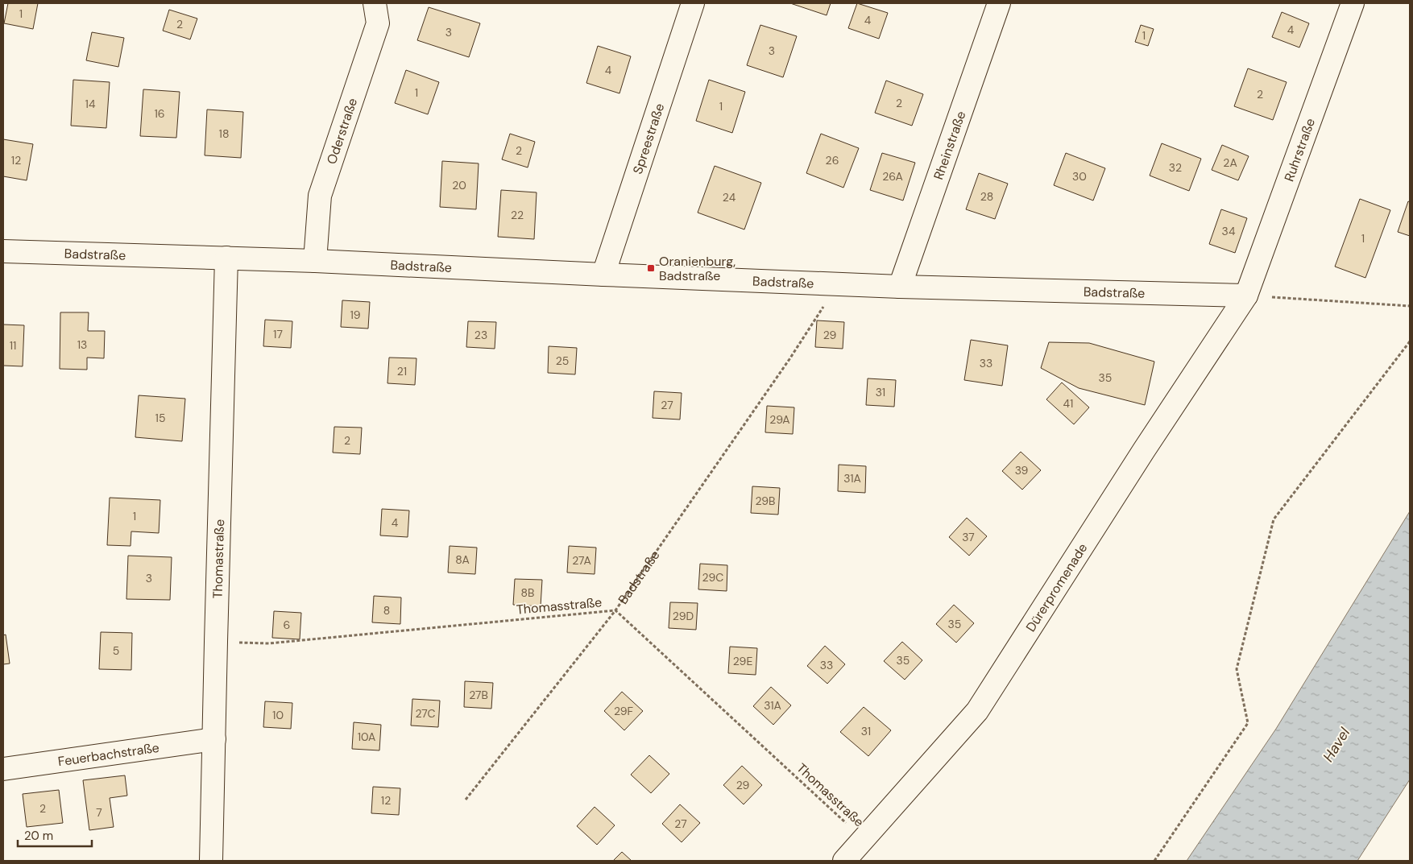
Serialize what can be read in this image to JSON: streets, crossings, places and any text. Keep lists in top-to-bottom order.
{
  "streets": {
    "street": [
      "Oderstraße",
      "Spreestraße",
      "Rheinstraße",
      "Ruhrstraße",
      "Badstraße",
      "Thomastraße",
      "Dürerpromenade",
      "Feuerbachstraße"
    ],
    "path": ["Thomasstraße"]
  },
  "crossings": [
    ["Oderstraße", "Badstraße"],
    ["Spreestraße", "Badstraße"],
    ["Rheinstraße", "Badstraße"],
    ["Ruhrstraße", "Badstraße"],
    ["Ruhrstraße", "Dürerpromenade"],
    ["Badstraße", "Thomastraße"],
    ["Badstraße", "Dürerpromenade"],
    ["Badstraße", "Thomasstraße"],
    ["Thomastraße", "Thomasstraße"],
    ["Thomastraße", "Feuerbachstraße"],
    ["Dürerpromenade", "Thomasstraße"]
  ],
  "water": ["Havel"],
  "places": {
    "transit": ["Oranienburg, Badstraße"]
  },
  "house_numbers": [
    "1",
    "4",
    "2",
    "4",
    "3",
    "1",
    "3",
    "4",
    "1",
    "2",
    "2",
    "14",
    "1",
    "16",
    "18",
    "2",
    "12",
    "26",
    "2A",
    "32",
    "26A",
    "30",
    "20",
    "28",
    "24",
    "22",
    "34",
    "1",
    "19",
    "17",
    "23",
    "29",
    "13",
    "11",
    "25",
    "33",
    "21",
    "35",
    "31",
    "41",
    "27",
    "15",
    "29A",
    "2",
    "39",
    "31A",
    "29B",
    "1",
    "4",
    "37",
    "8A",
    "27A",
    "29C",
    "3",
    "8B",
    "8",
    "29D",
    "35",
    "6",
    "5",
    "35",
    "29E",
    "33",
    "27B",
    "31A",
    "29F",
    "27C",
    "10",
    "31",
    "10A",
    "29",
    "12",
    "2",
    "7",
    "27"
  ],
  "scale_bar": "20 m"
}
